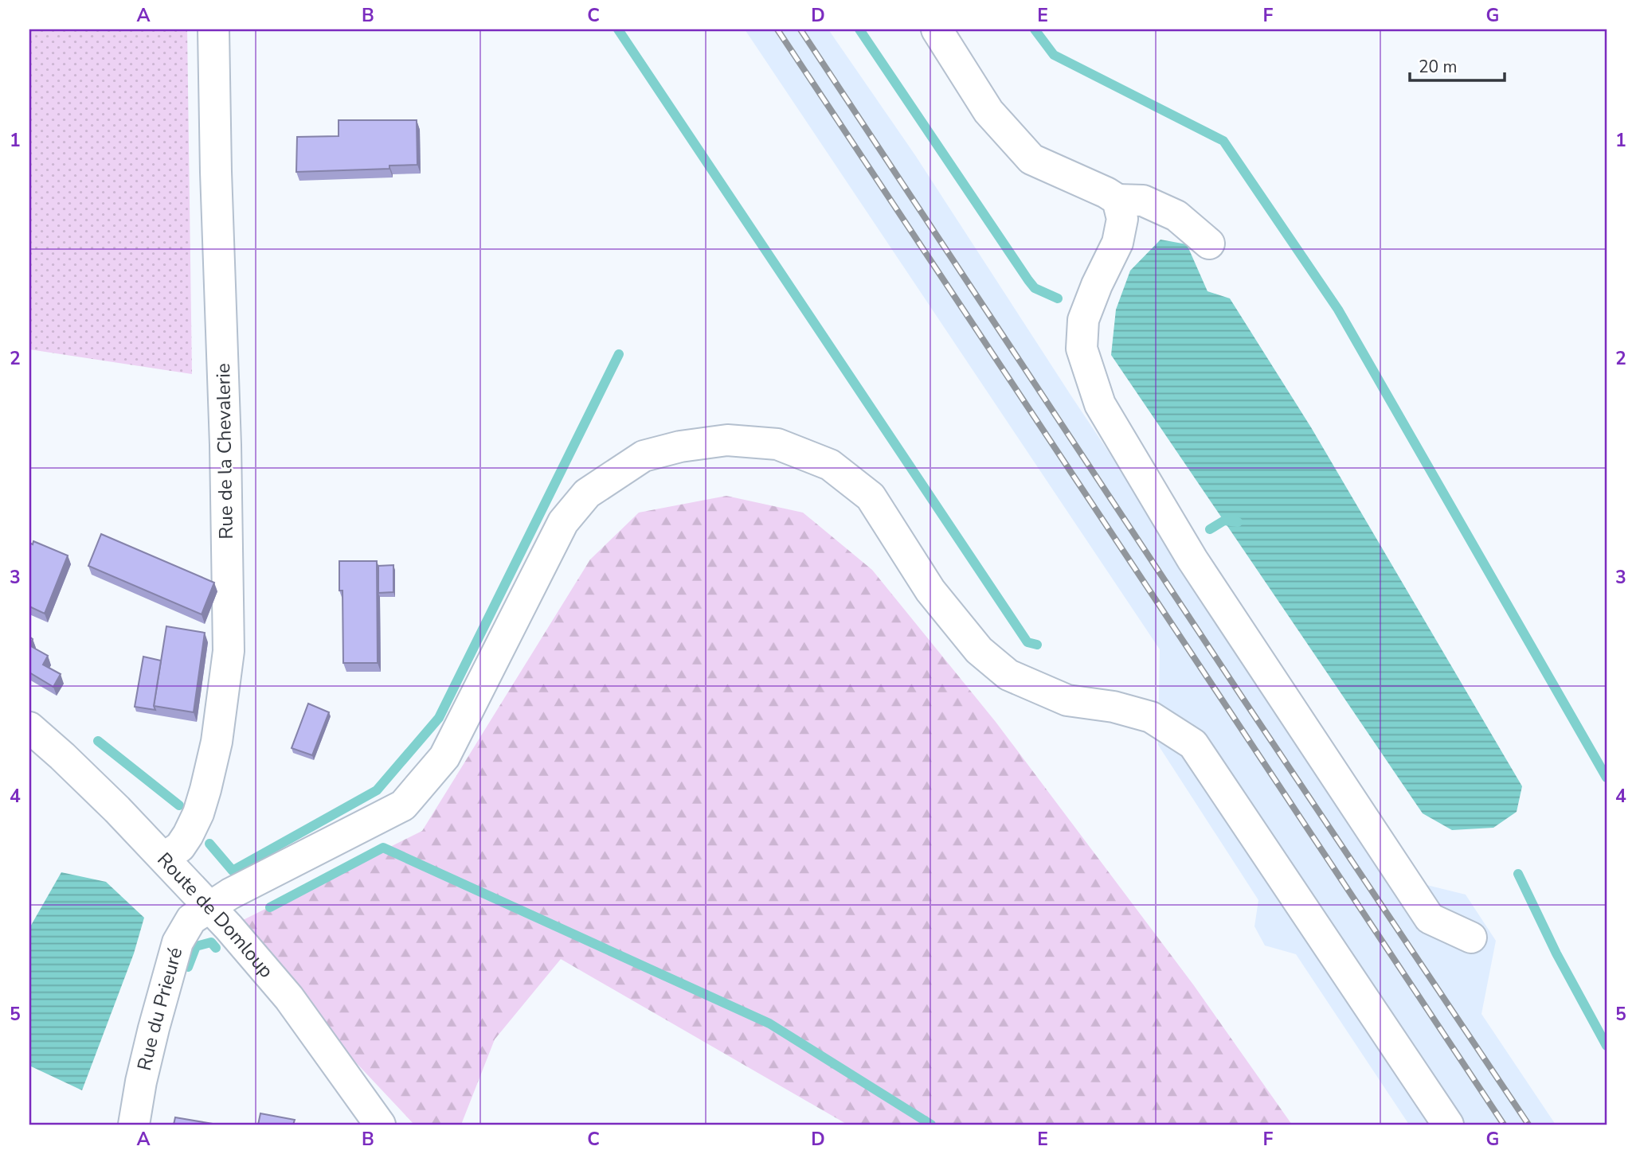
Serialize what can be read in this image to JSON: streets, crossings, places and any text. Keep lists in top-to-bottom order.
{
  "streets": {
    "street": ["Rue de la Chevalerie", "Route de Domloup", "Rue du Prieuré"]
  },
  "crossings": [
    ["Rue de la Chevalerie", "Route de Domloup"],
    ["Route de Domloup", "Rue du Prieuré"]
  ],
  "scale_bar": "20 m",
  "grid": {
    "columns": [
      "A",
      "B",
      "C",
      "D",
      "E",
      "F",
      "G"
    ],
    "rows": [
      "1",
      "2",
      "3",
      "4",
      "5"
    ]
  }
}
